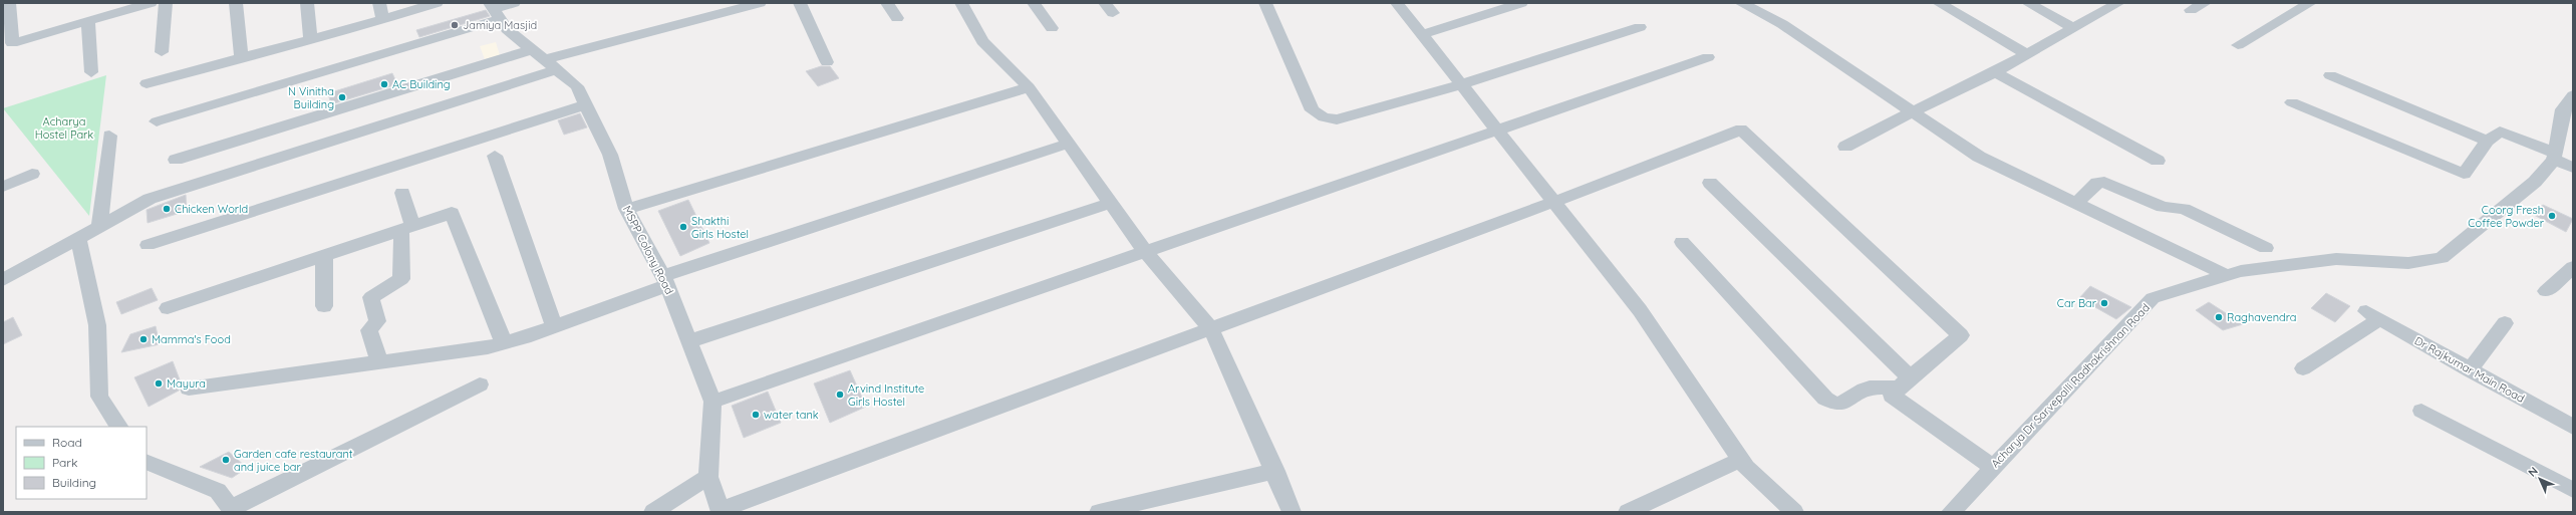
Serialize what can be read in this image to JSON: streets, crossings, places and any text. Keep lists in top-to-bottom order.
{
  "streets": {
    "street": ["MSPP Colony Road", "Dr Rajkumar Main Road", "Acharya Dr Sarvepalli Radhakrishnan Road"]
  },
  "parks": ["Acharya Hostel Park"],
  "places": [
    "Jamiya Masjid",
    "AC Building",
    "N Vinitha Building",
    "Chicken World",
    "Coorg Fresh Coffee Powder",
    "Shakthi Girls Hostel",
    "Car Bar",
    "Raghavendra",
    "Mamma's Food",
    "Mayura",
    "Arvind Institute Girls Hostel",
    "water tank",
    "Garden cafe restaurant and juice bar"
  ],
  "legend": ["Road", "Park", "Building"],
  "north": "top left"
}
